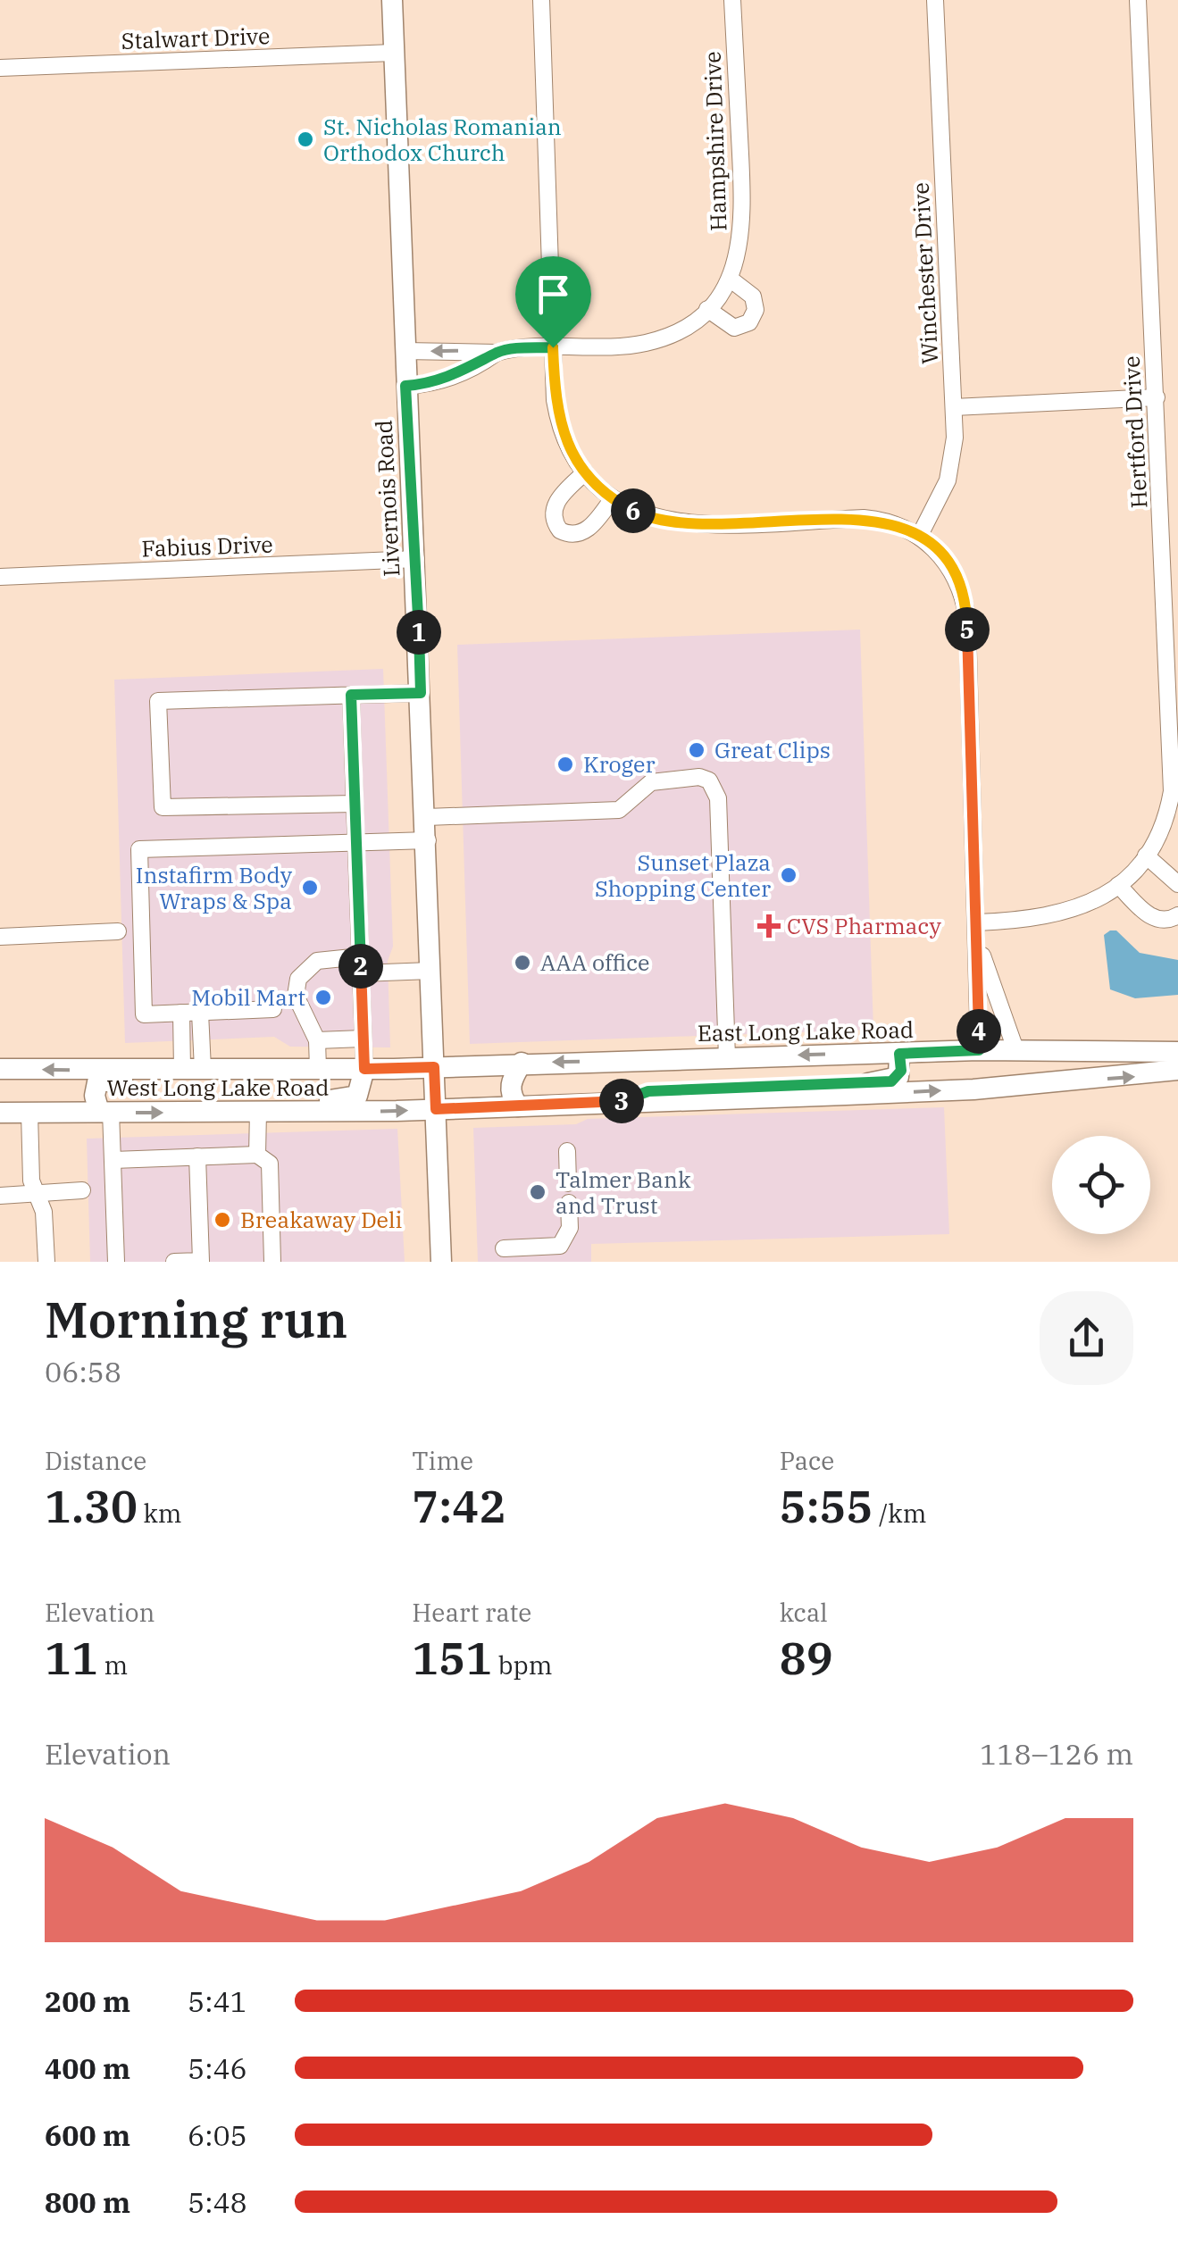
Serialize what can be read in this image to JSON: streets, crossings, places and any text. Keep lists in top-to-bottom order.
{
  "streets": {
    "main road": ["Livernois Road", "East Long Lake Road", "West Long Lake Road"],
    "street": [
      "Stalwart Drive",
      "Hampshire Drive",
      "Winchester Drive",
      "Hertford Drive",
      "Fabius Drive"
    ]
  },
  "crossings": [
    ["Stalwart Drive", "Livernois Road"],
    ["Hampshire Drive", "Livernois Road"],
    ["Livernois Road", "Fabius Drive"],
    ["Livernois Road", "East Long Lake Road"],
    ["Livernois Road", "West Long Lake Road"],
    ["East Long Lake Road", "West Long Lake Road"]
  ],
  "places": {
    "other": [
      "St. Nicholas Romanian Orthodox Church",
      "Great Clips",
      "Kroger",
      "Sunset Plaza Shopping Center",
      "Instafirm Body Wraps & Spa",
      "AAA office",
      "Mobil Mart",
      "Talmer Bank and Trust",
      "Breakaway Deli"
    ],
    "health": ["CVS Pharmacy"]
  },
  "page": {
    "pins": [
      "6",
      "5",
      "1",
      "2",
      "4",
      "3"
    ],
    "heading": ["Morning run", "06:58"],
    "stats": [
      ["Distance", "1.30 km"],
      ["Time", "7:42"],
      ["Pace", "5:55 /km"],
      ["Elevation", "11 m"],
      ["Heart rate", "151 bpm"],
      ["kcal", "89"]
    ],
    "chart": ["Elevation", "118–126 m"],
    "list": [
      {
        "name": "200 m",
        "note": "5:41"
      },
      {
        "name": "400 m",
        "note": "5:46"
      },
      {
        "name": "600 m",
        "note": "6:05"
      },
      {
        "name": "800 m",
        "note": "5:48"
      }
    ]
  }
}
